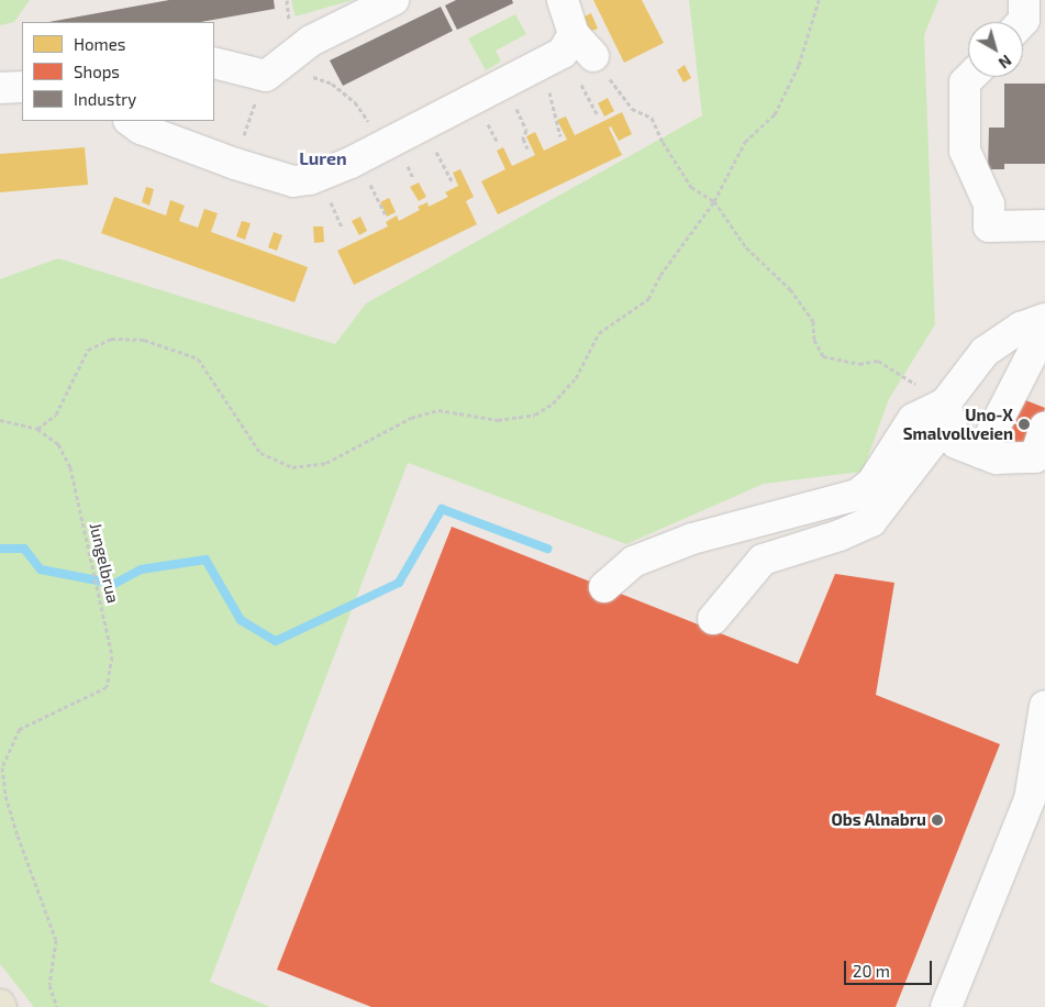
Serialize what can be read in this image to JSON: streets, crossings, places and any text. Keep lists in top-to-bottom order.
{
  "streets": {
    "path": ["Jungelbrua"]
  },
  "districts": ["Luren"],
  "places": ["Uno-X Smalvollveien", "Obs Alnabru"],
  "legend": ["Homes", "Shops", "Industry"],
  "scale_bar": "20 m",
  "north": "bottom right"
}
